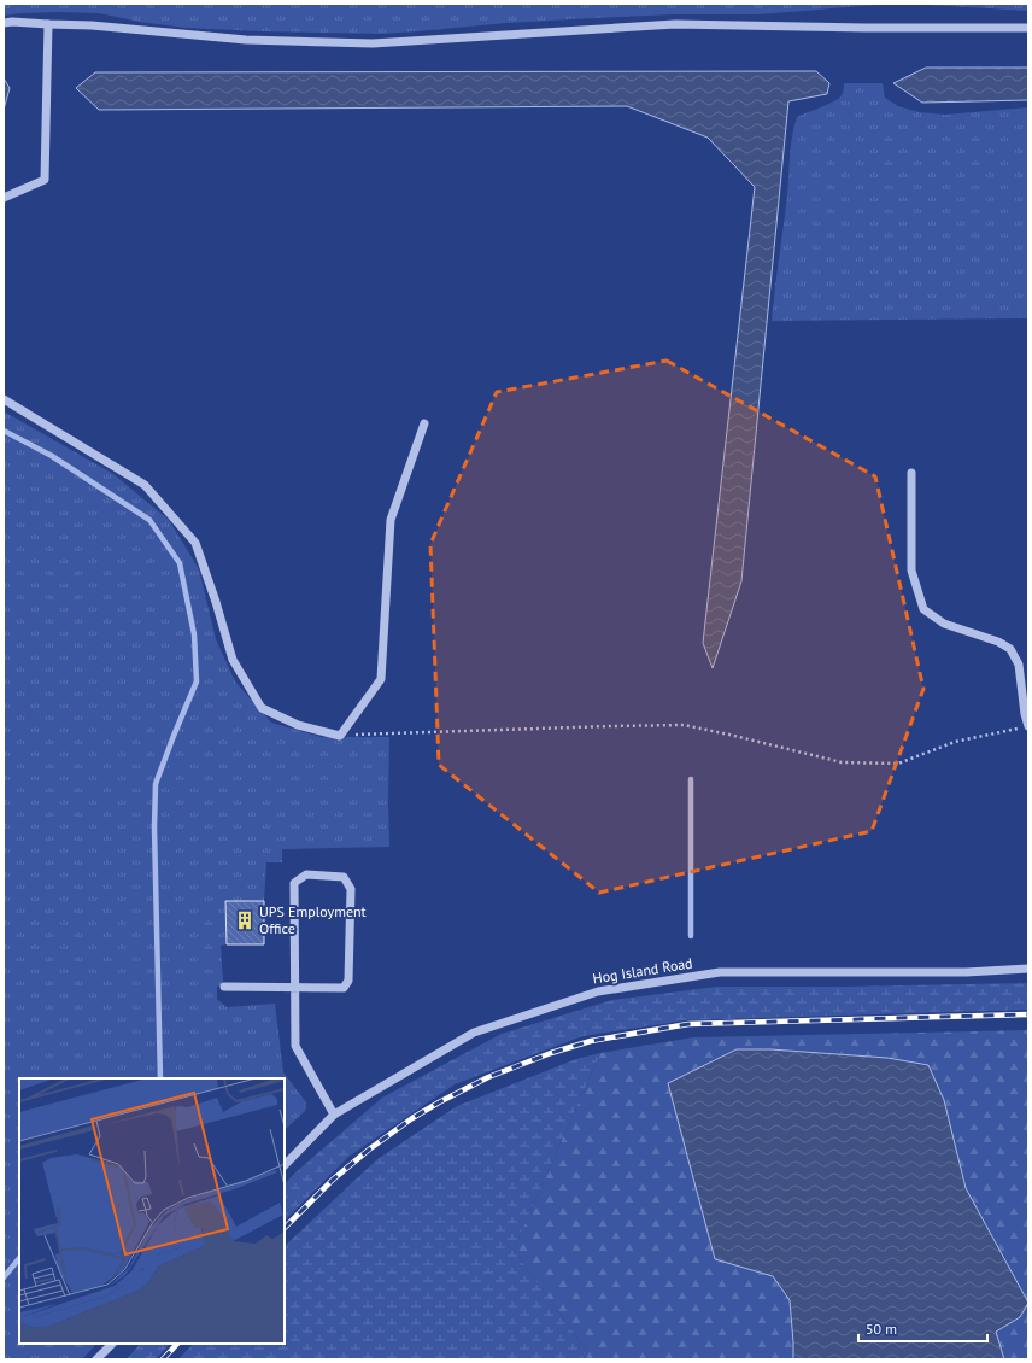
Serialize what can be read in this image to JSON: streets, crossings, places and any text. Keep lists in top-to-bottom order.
{
  "streets": {
    "street": ["Hog Island Road"]
  },
  "places": {
    "building": ["UPS Employment Office"]
  },
  "scale_bar": "50 m"
}
